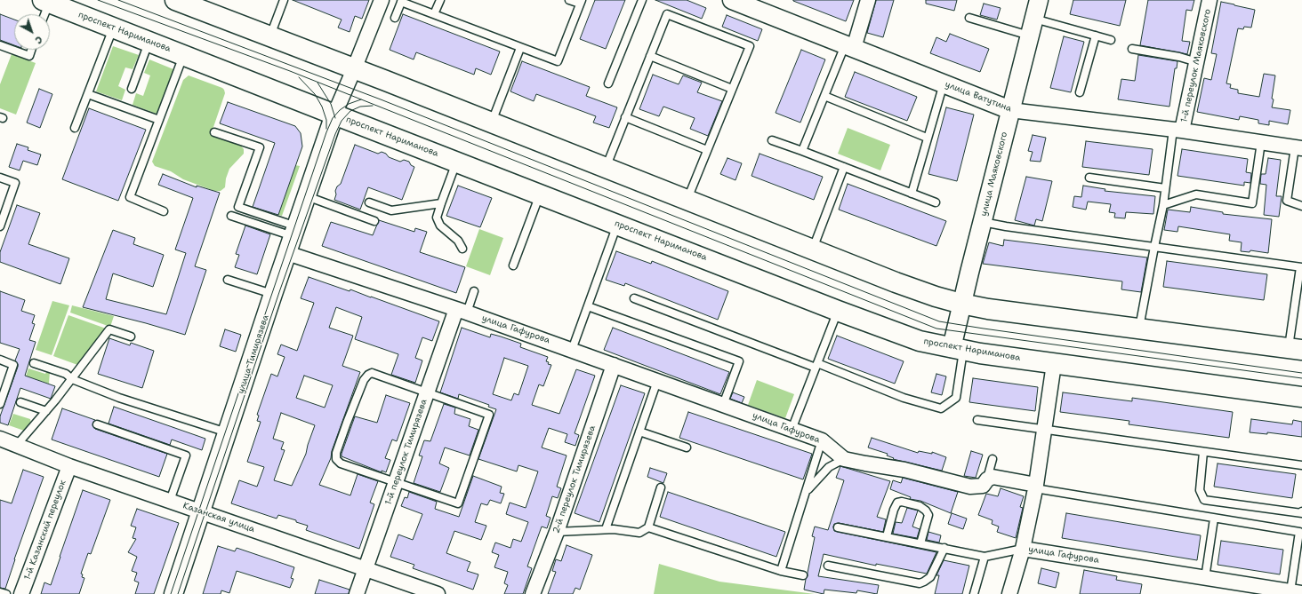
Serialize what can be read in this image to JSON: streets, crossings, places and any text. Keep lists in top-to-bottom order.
{
  "streets": {
    "main road": ["проспект Нариманова"],
    "street": [
      "1-й переулок Маяковского",
      "улица Ватутина",
      "улица Маяковского",
      "улица Гафурова",
      "улица Тимирязева",
      "1-й переулок Тимирязева",
      "2-й переулок Тимирязева",
      "Казанская улица",
      "1-й Казанский переулок"
    ]
  },
  "crossings": [
    ["проспект Нариманова", "улица Маяковского"],
    ["проспект Нариманова", "улица Тимирязева"],
    ["1-й переулок Маяковского", "улица Ватутина"],
    ["улица Ватутина", "улица Маяковского"],
    ["улица Гафурова", "улица Тимирязева"],
    ["улица Гафурова", "1-й переулок Тимирязева"],
    ["улица Гафурова", "2-й переулок Тимирязева"],
    ["улица Тимирязева", "Казанская улица"],
    ["1-й переулок Тимирязева", "Казанская улица"],
    ["Казанская улица", "1-й Казанский переулок"]
  ],
  "north": "bottom right"
}
